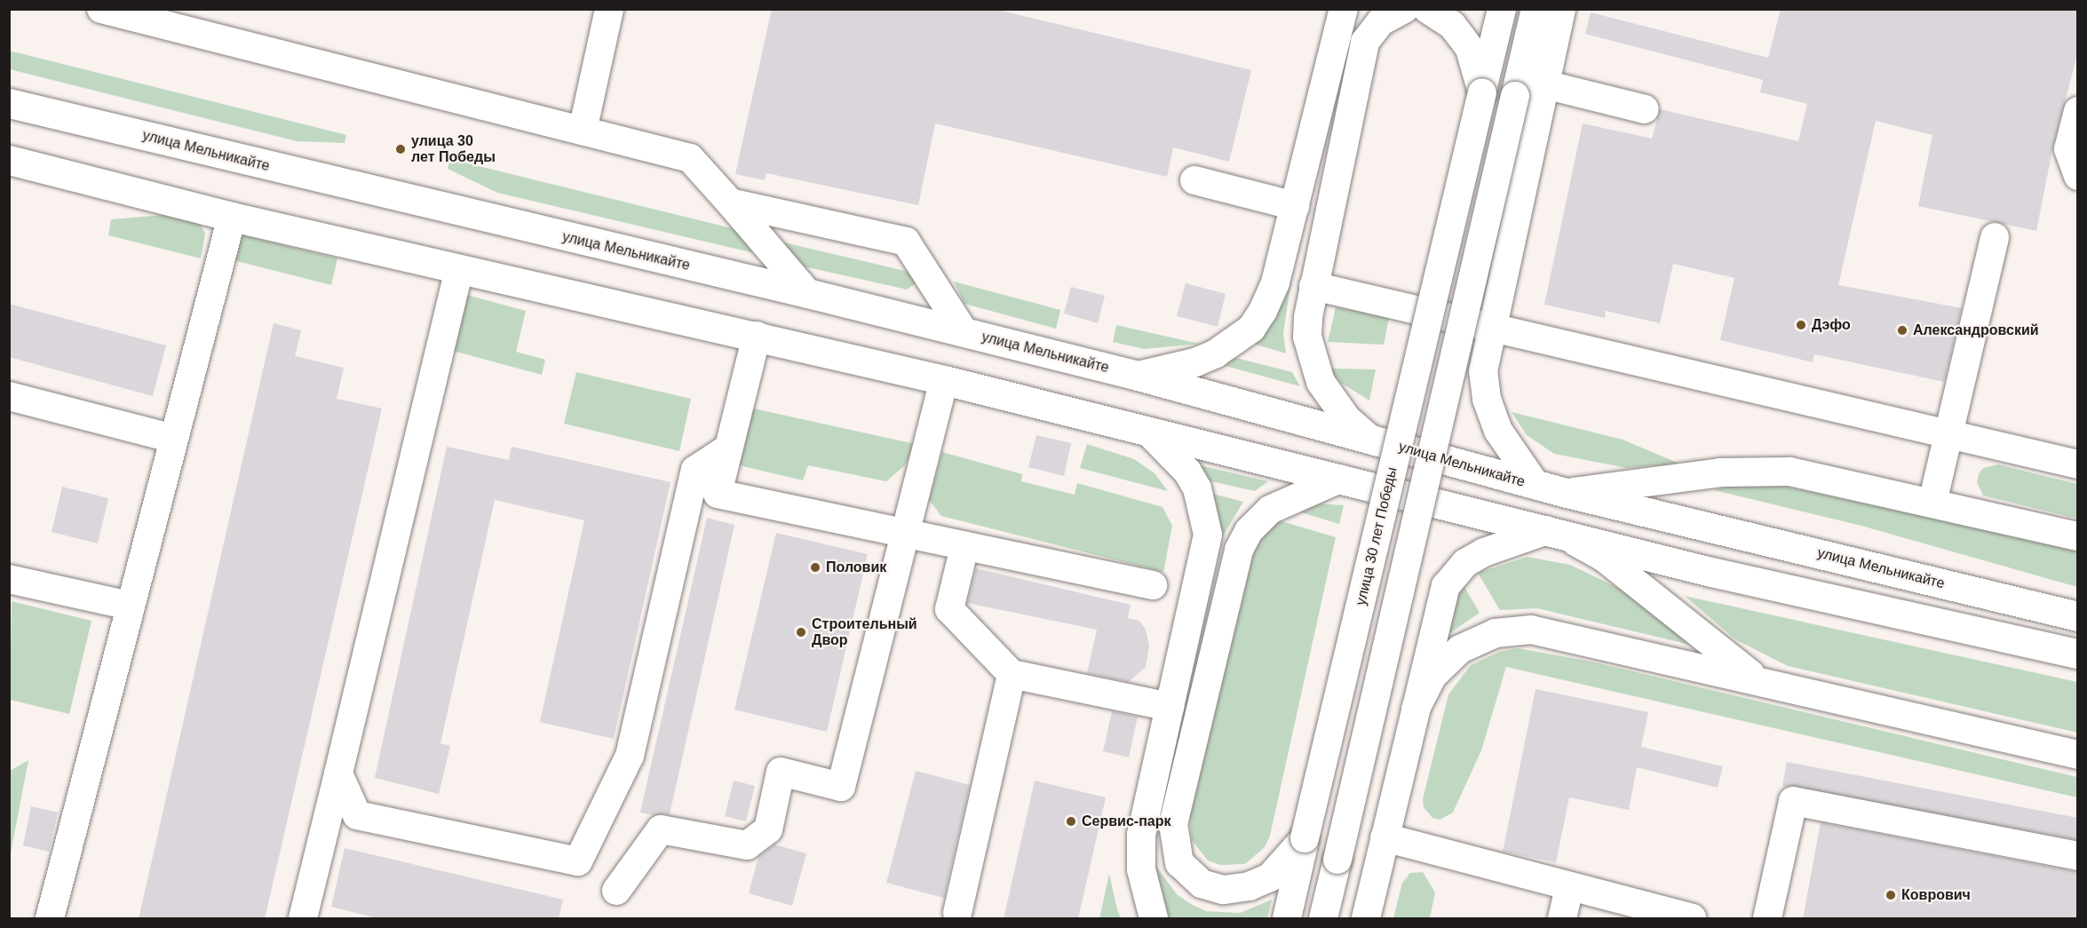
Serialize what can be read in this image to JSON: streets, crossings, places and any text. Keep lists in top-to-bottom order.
{
  "streets": {
    "main road": ["улица Мельникайте"],
    "street": ["улица 30 лет Победы"]
  },
  "places": [
    "улица 30 лет Победы",
    "Дэфо",
    "Александровский",
    "Половик",
    "Строительный Двор",
    "Сервис-парк",
    "Коврович"
  ]
}
